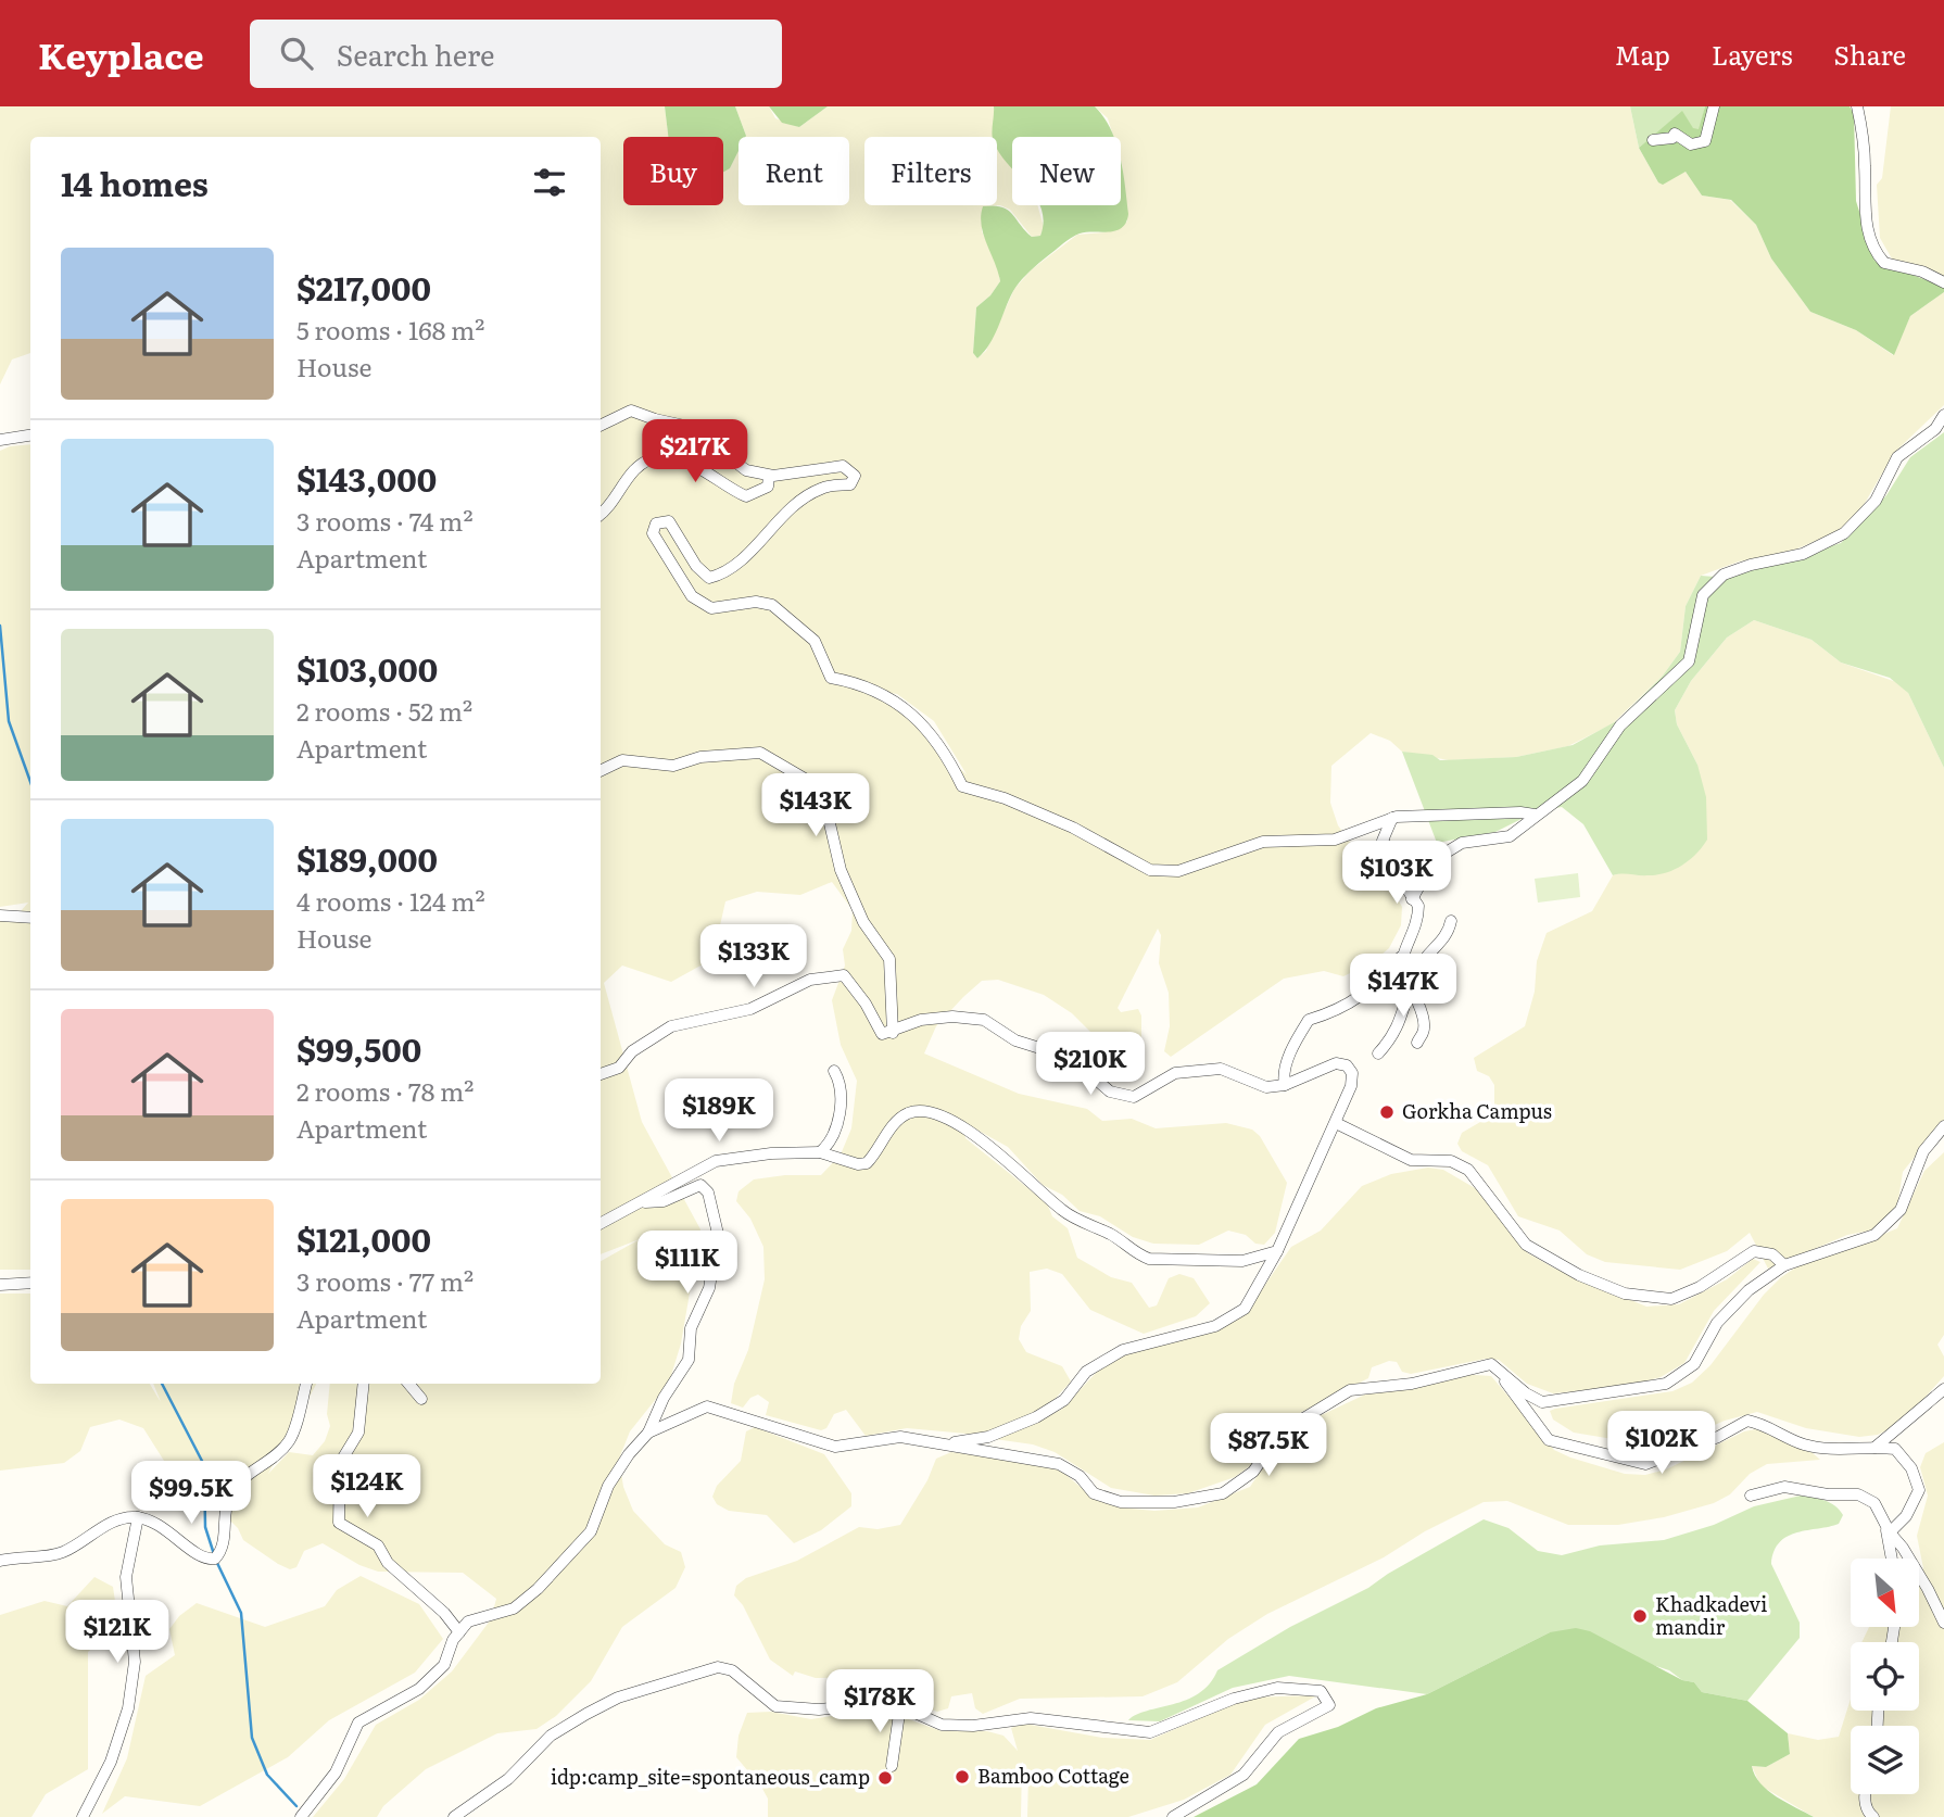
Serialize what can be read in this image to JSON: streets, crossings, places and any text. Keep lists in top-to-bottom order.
{
  "places": [
    "Gorkha Campus",
    "Khadkadevi mandir",
    "Bamboo Cottage",
    "idp:camp_site=spontaneous_camp"
  ],
  "north": "bottom right",
  "page": {
    "header": "Keyplace",
    "search": "Search here",
    "nav": ["Map", "Layers", "Share"],
    "chip": [
      "Buy",
      "Rent",
      "Filters",
      "New"
    ],
    "heading": "14 homes",
    "list": [
      {
        "name": "$217,000",
        "note": "5 rooms · 168 m² · House"
      },
      {
        "name": "$143,000",
        "note": "3 rooms · 74 m² · Apartment"
      },
      {
        "name": "$103,000",
        "note": "2 rooms · 52 m² · Apartment"
      },
      {
        "name": "$189,000",
        "note": "4 rooms · 124 m² · House"
      },
      {
        "name": "$99,500",
        "note": "2 rooms · 78 m² · Apartment"
      },
      {
        "name": "$121,000",
        "note": "3 rooms · 77 m² · Apartment"
      }
    ],
    "price": [
      "$217K",
      "$143K",
      "$103K",
      "$133K",
      "$147K",
      "$210K",
      "$189K",
      "$111K",
      "$102K",
      "$87.5K",
      "$124K",
      "$99.5K",
      "$121K",
      "$178K"
    ]
  }
}
